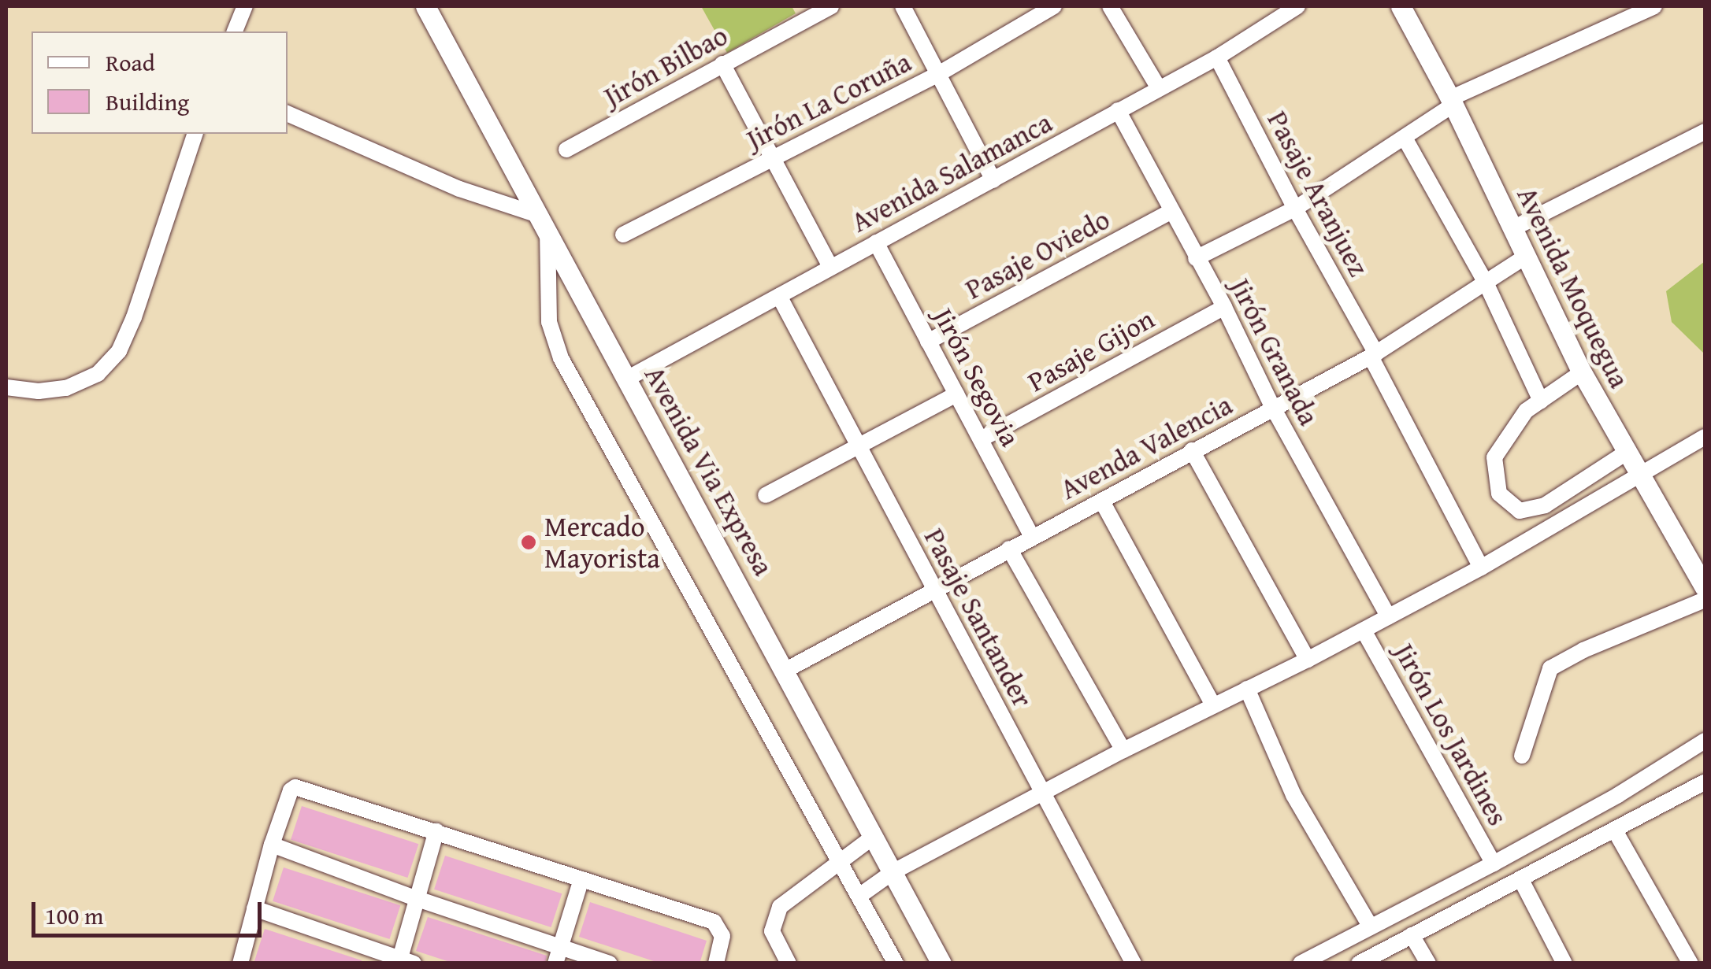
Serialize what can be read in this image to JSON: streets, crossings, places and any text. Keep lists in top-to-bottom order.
{
  "streets": {
    "main road": ["Avenida Moquegua", "Avenida Via Expresa"],
    "street": [
      "Jirón Bilbao",
      "Jirón La Coruña",
      "Avenida Salamanca",
      "Pasaje Aranjuez",
      "Pasaje Oviedo",
      "Pasaje Gijon",
      "Jirón Granada",
      "Jirón Segovia",
      "Avenda Valencia",
      "Pasaje Santander",
      "Jirón Los Jardines"
    ]
  },
  "crossings": [
    ["Avenida Salamanca", "Pasaje Aranjuez"],
    ["Avenida Salamanca", "Jirón Granada"],
    ["Avenida Salamanca", "Jirón Segovia"],
    ["Avenida Salamanca", "Avenida Via Expresa"],
    ["Avenida Salamanca", "Pasaje Santander"],
    ["Pasaje Aranjuez", "Avenda Valencia"],
    ["Pasaje Oviedo", "Jirón Granada"],
    ["Pasaje Oviedo", "Jirón Segovia"],
    ["Avenida Moquegua", "Avenda Valencia"],
    ["Pasaje Gijon", "Jirón Granada"],
    ["Pasaje Gijon", "Jirón Segovia"],
    ["Jirón Granada", "Avenda Valencia"],
    ["Jirón Segovia", "Avenda Valencia"],
    ["Avenda Valencia", "Avenida Via Expresa"],
    ["Avenda Valencia", "Pasaje Santander"]
  ],
  "places": ["Mercado Mayorista"],
  "legend": ["Road", "Building"],
  "scale_bar": "100 m"
}
